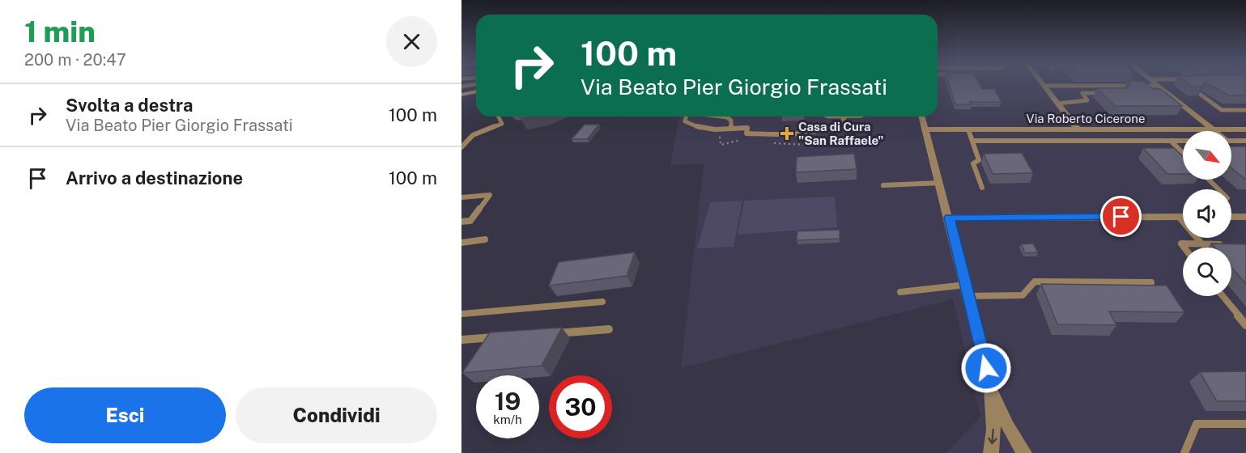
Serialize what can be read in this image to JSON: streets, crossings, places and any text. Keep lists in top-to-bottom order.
{
  "streets": {
    "street": ["Via Roberto Cicerone"]
  },
  "places": {
    "health": ["Casa di Cura \"San Raffaele\""]
  },
  "north": "bottom right",
  "page": {
    "heading": ["1 min", "200 m · 20:47"],
    "turn": ["100 m", "Via Beato Pier Giorgio Frassati"],
    "list": [
      {
        "name": "Svolta a destra",
        "note": "Via Beato Pier Giorgio Frassati",
        "value": "100 m"
      },
      {
        "name": "Arrivo a destinazione",
        "value": "100 m"
      }
    ],
    "speed": "19 km/h",
    "limit": "30",
    "buttons": ["Esci", "Condividi"]
  }
}
